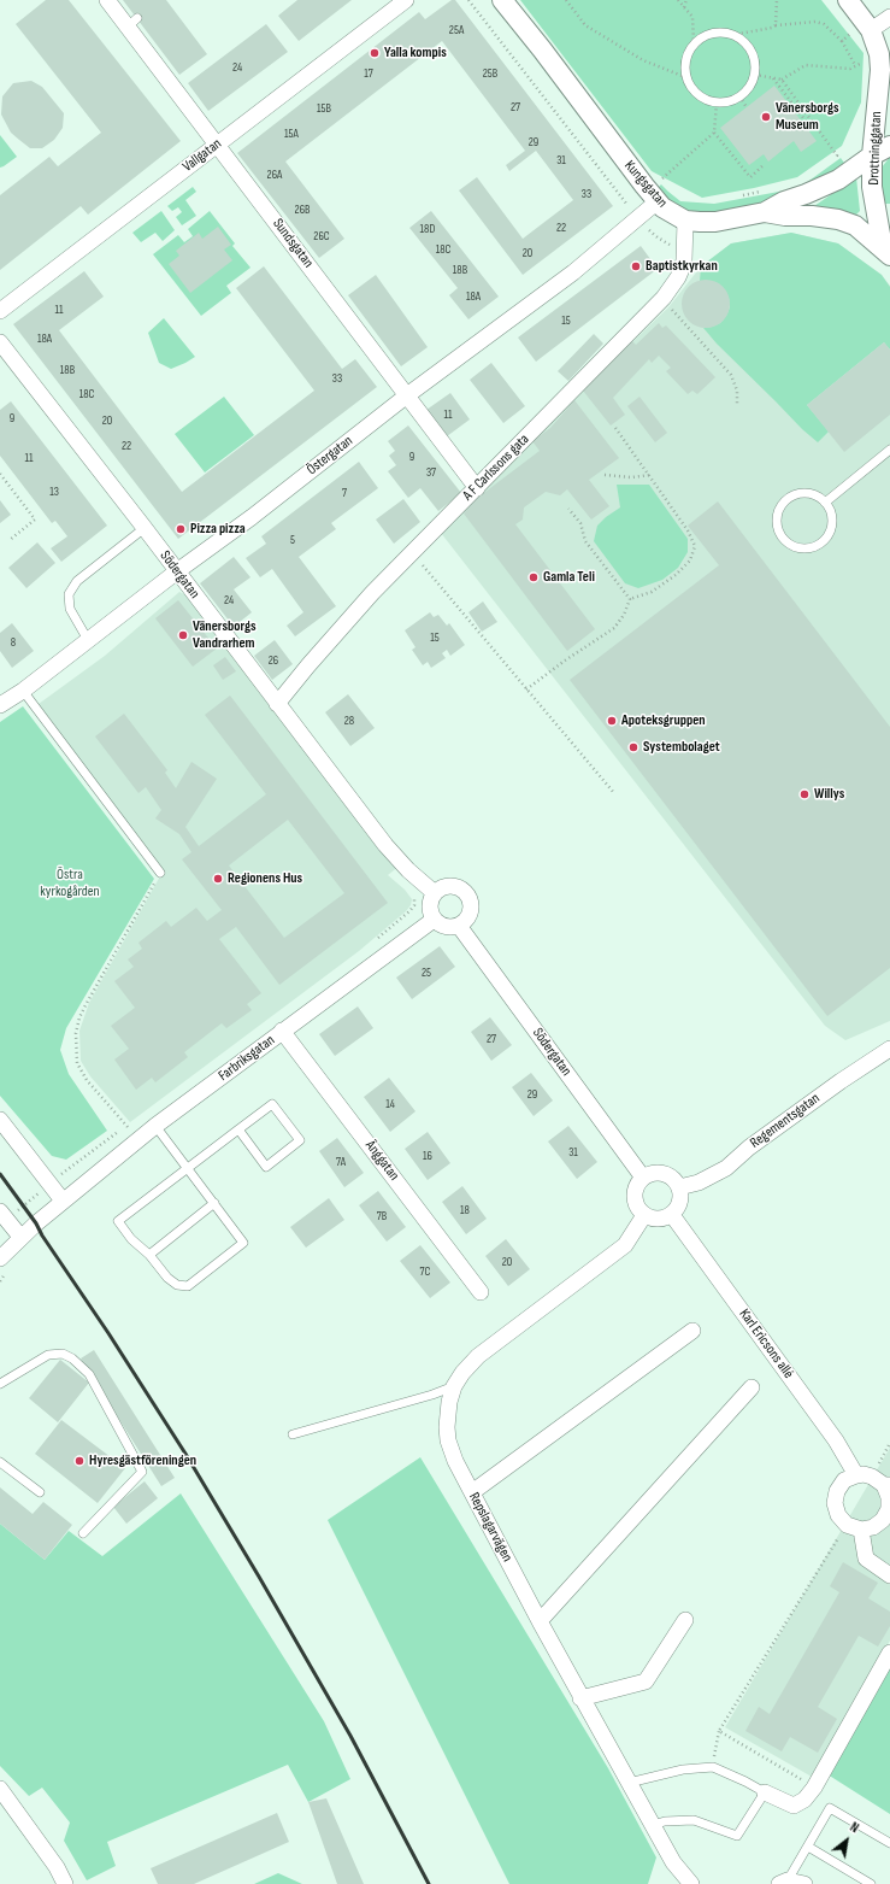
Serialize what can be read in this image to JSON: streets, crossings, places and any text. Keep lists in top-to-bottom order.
{
  "streets": {
    "street": [
      "Drottninggatan",
      "Vallgatan",
      "Kungsgatan",
      "Sundsgatan",
      "Östergatan",
      "A F Carlssons gata",
      "Södergatan",
      "Farbriksgatan",
      "Regementsgatan",
      "Änggatan",
      "Karl Ericsons allé",
      "Repslagarvägen"
    ]
  },
  "crossings": [
    ["Drottninggatan", "Kungsgatan"],
    ["Vallgatan", "Sundsgatan"],
    ["Kungsgatan", "Östergatan"],
    ["Kungsgatan", "A F Carlssons gata"],
    ["Sundsgatan", "Östergatan"],
    ["Sundsgatan", "A F Carlssons gata"],
    ["Östergatan", "Södergatan"],
    ["A F Carlssons gata", "Södergatan"],
    ["Södergatan", "Farbriksgatan"],
    ["Södergatan", "Regementsgatan"],
    ["Södergatan", "Karl Ericsons allé"],
    ["Södergatan", "Repslagarvägen"],
    ["Farbriksgatan", "Änggatan"],
    ["Regementsgatan", "Karl Ericsons allé"],
    ["Regementsgatan", "Repslagarvägen"],
    ["Karl Ericsons allé", "Repslagarvägen"]
  ],
  "parks": ["Östra kyrkogården"],
  "places": [
    "Yalla kompis",
    "Vänersborgs Museum",
    "Baptistkyrkan",
    "Pizza pizza",
    "Gamla Teli",
    "Vänersborgs Vandrarhem",
    "Apoteksgruppen",
    "Systembolaget",
    "Willys",
    "Regionens Hus",
    "Hyresgästföreningen"
  ],
  "house_numbers": [
    "25A",
    "24",
    "17",
    "25B",
    "27",
    "15B",
    "15A",
    "29",
    "31",
    "26A",
    "33",
    "26B",
    "22",
    "18D",
    "26C",
    "18C",
    "20",
    "18B",
    "18A",
    "11",
    "15",
    "18A",
    "18B",
    "33",
    "18C",
    "11",
    "9",
    "20",
    "22",
    "9",
    "11",
    "37",
    "13",
    "7",
    "5",
    "24",
    "15",
    "8",
    "26",
    "28",
    "25",
    "27",
    "29",
    "14",
    "31",
    "16",
    "7A",
    "18",
    "7B",
    "20",
    "7C"
  ],
  "north": "top right"
}
